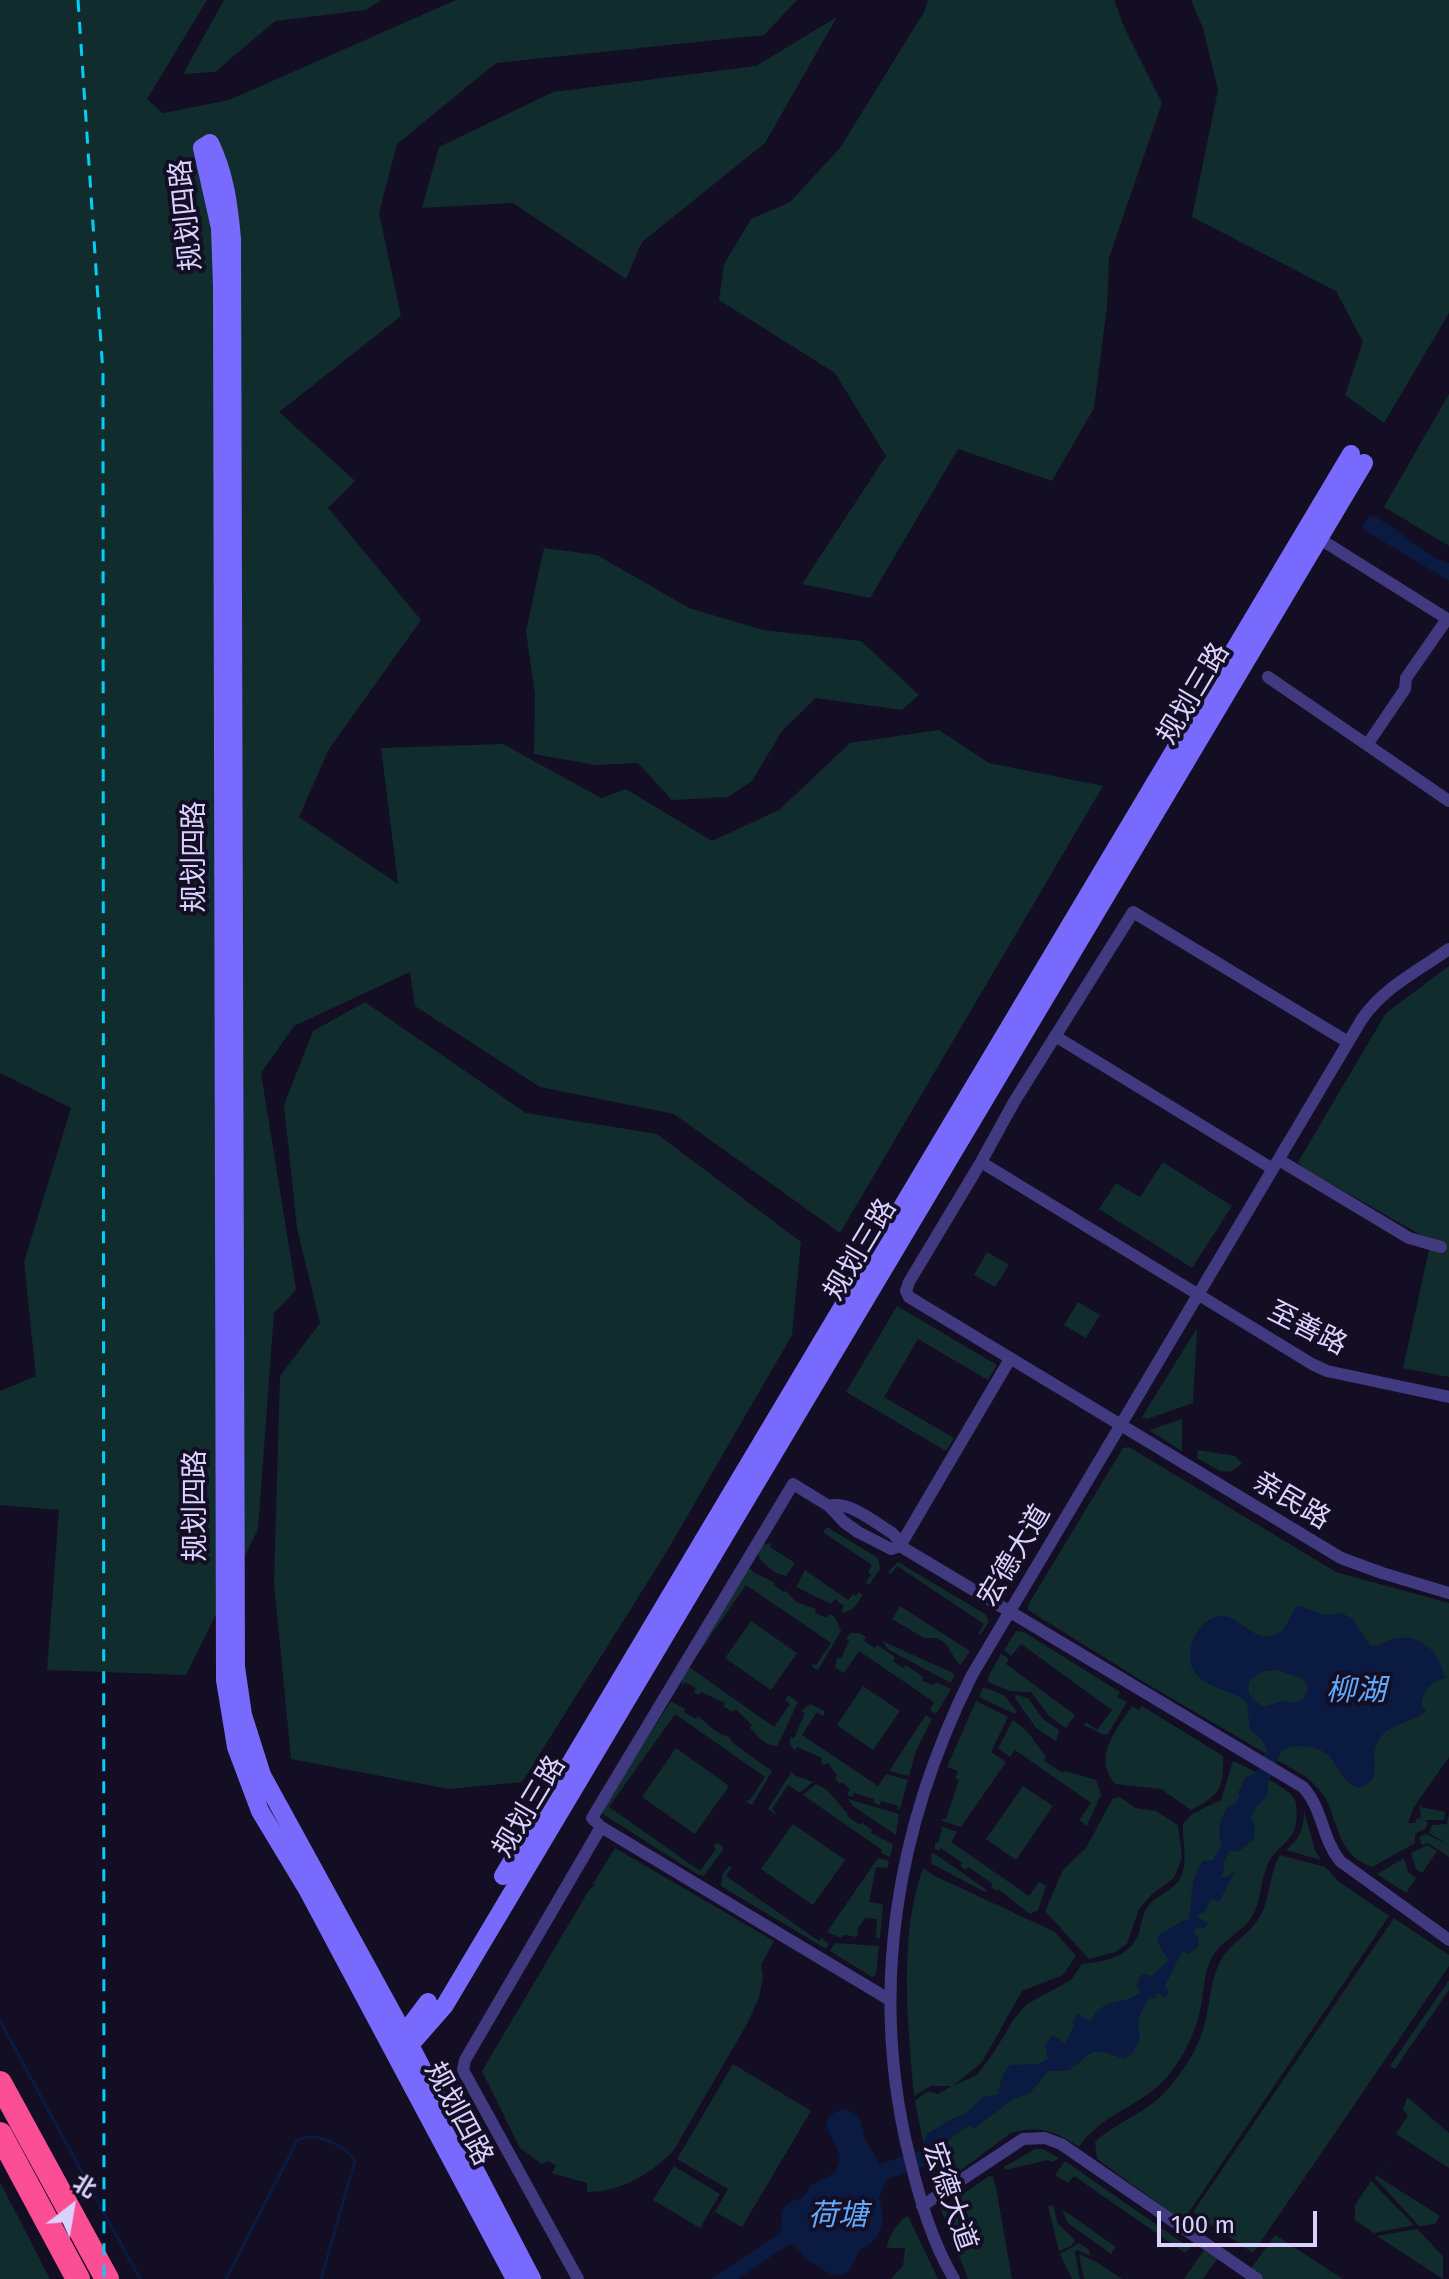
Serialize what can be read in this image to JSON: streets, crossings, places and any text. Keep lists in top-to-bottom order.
{
  "streets": {
    "main road": ["规划四路", "规划三路"],
    "street": ["至善路", "亲民路", "宏德大道"]
  },
  "crossings": [
    ["规划四路", "规划三路"],
    ["至善路", "亲民路"],
    ["至善路", "宏德大道"],
    ["亲民路", "宏德大道"]
  ],
  "water": ["柳湖", "荷塘"],
  "scale_bar": "100 m",
  "north": "top right"
}
